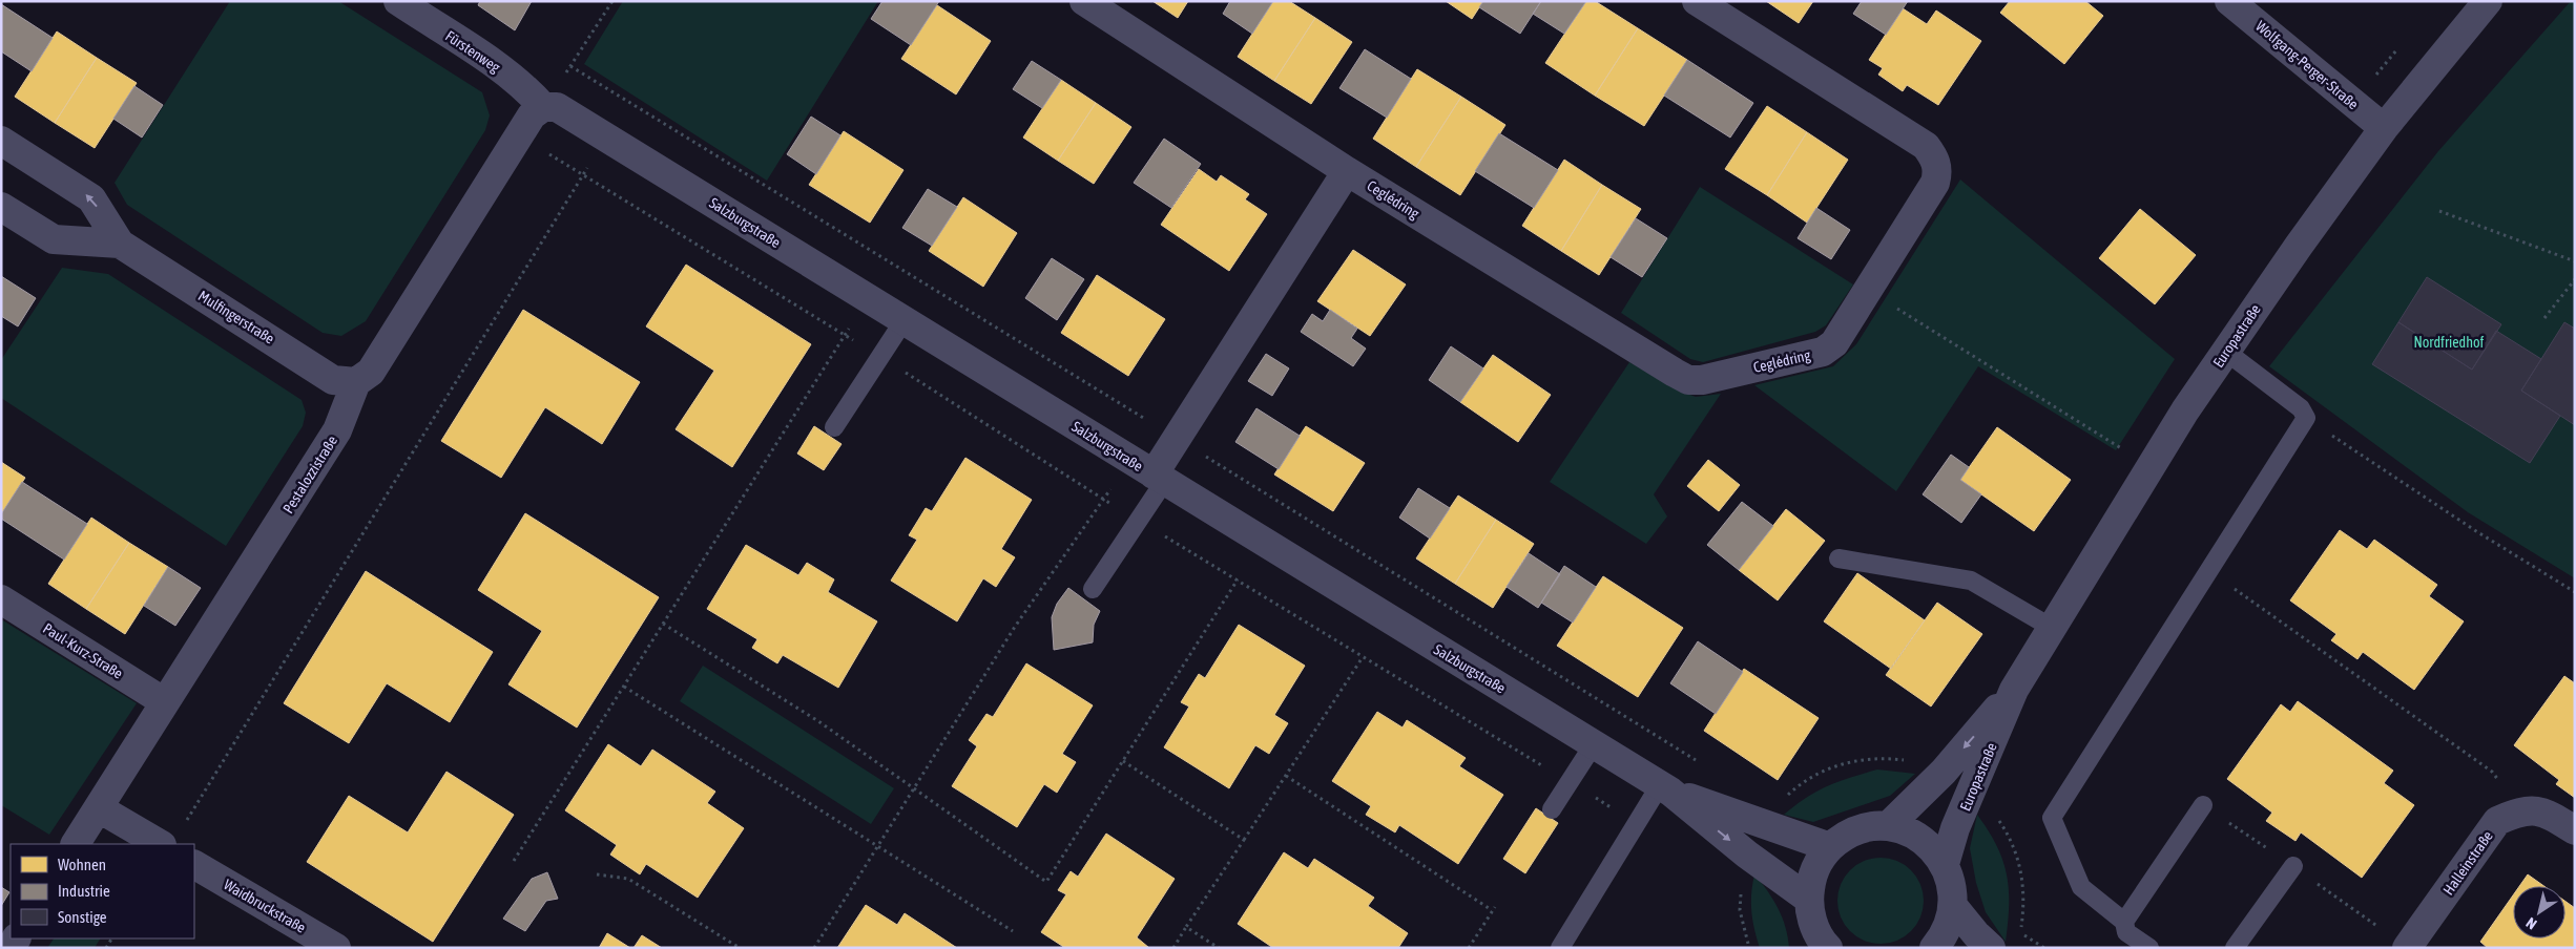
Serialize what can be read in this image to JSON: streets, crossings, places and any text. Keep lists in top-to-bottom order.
{
  "streets": {
    "street": [
      "Fürstenweg",
      "Wolfgang-Perger-Straße",
      "Ceglédring",
      "Salzburgstraße",
      "Mulfingerstraße",
      "Europastraße",
      "Pestalozzistraße",
      "Paul-Kurz-Straße",
      "Halleinstraße",
      "Waidbruckstraße"
    ]
  },
  "crossings": [
    ["Fürstenweg", "Salzburgstraße"],
    ["Fürstenweg", "Pestalozzistraße"],
    ["Wolfgang-Perger-Straße", "Europastraße"],
    ["Salzburgstraße", "Pestalozzistraße"],
    ["Mulfingerstraße", "Pestalozzistraße"],
    ["Pestalozzistraße", "Paul-Kurz-Straße"]
  ],
  "parks": ["Nordfriedhof"],
  "legend": ["Wohnen", "Industrie", "Sonstige"],
  "north": "bottom left"
}
